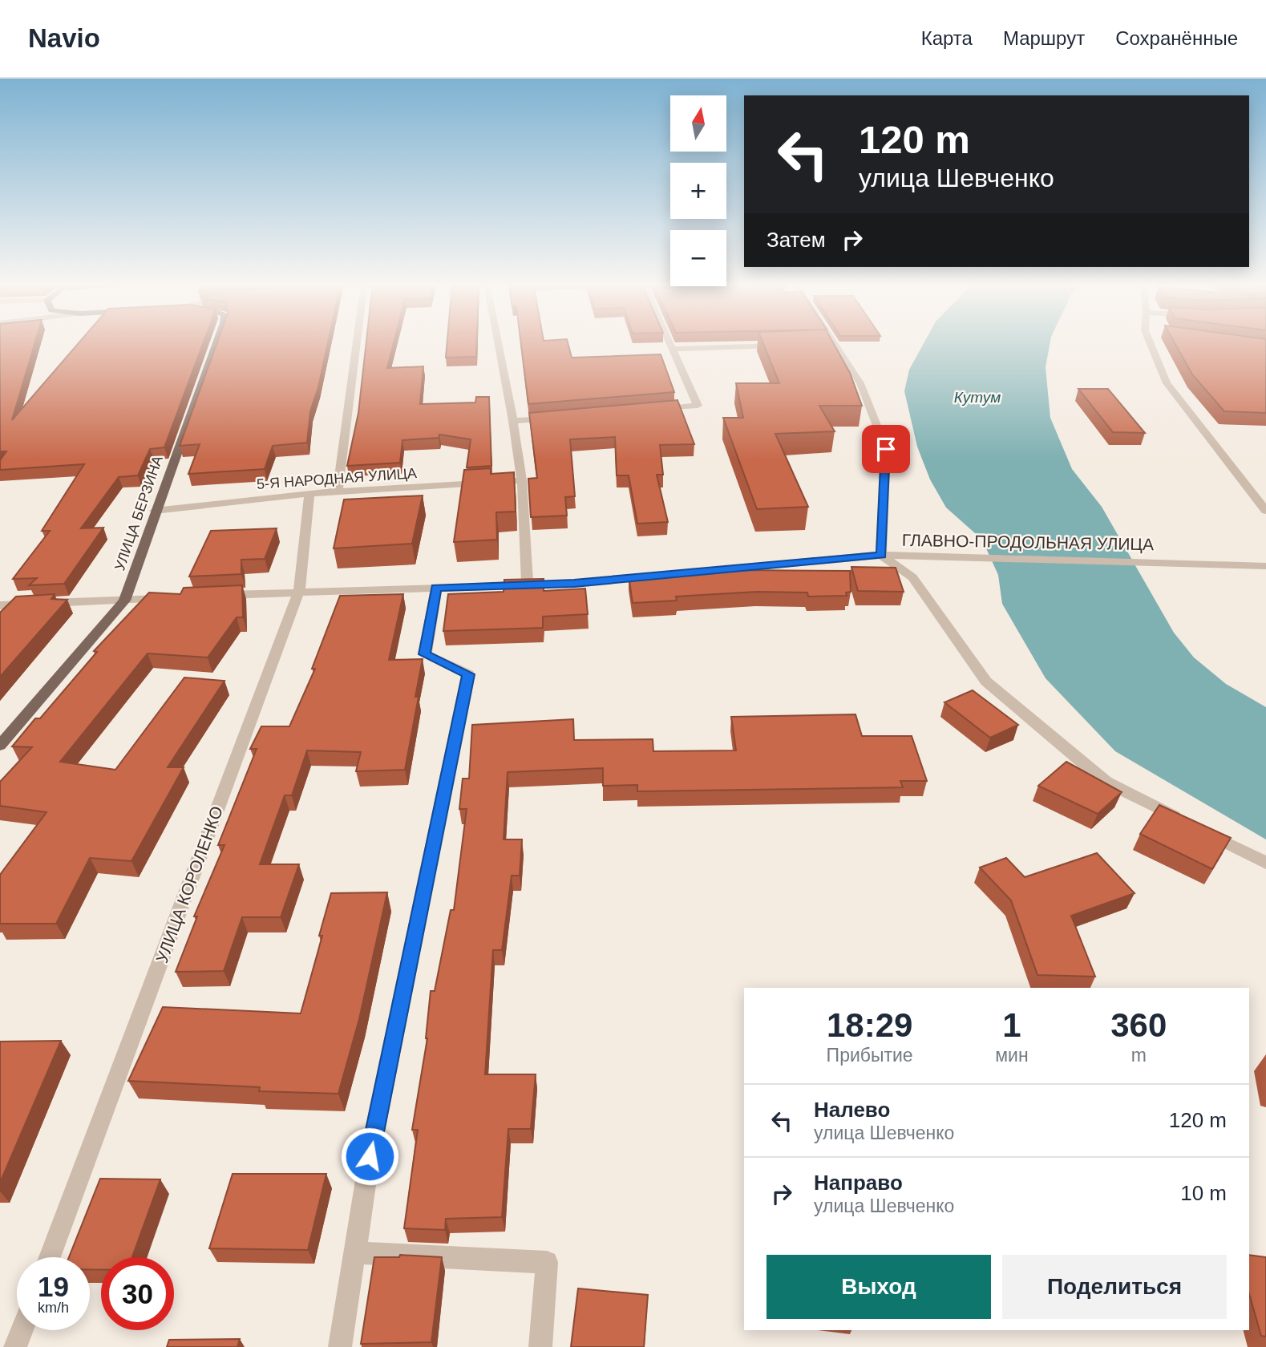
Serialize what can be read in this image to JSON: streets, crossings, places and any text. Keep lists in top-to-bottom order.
{
  "streets": {
    "main road": ["УЛИЦА БЕРЗИНА"],
    "street": ["5-Я НАРОДНАЯ УЛИЦА", "ГЛАВНО-ПРОДОЛЬНАЯ УЛИЦА", "УЛИЦА КОРОЛЕНКО"]
  },
  "crossings": [
    ["5-Я НАРОДНАЯ УЛИЦА", "УЛИЦА БЕРЗИНА"],
    ["5-Я НАРОДНАЯ УЛИЦА", "УЛИЦА КОРОЛЕНКО"],
    ["ГЛАВНО-ПРОДОЛЬНАЯ УЛИЦА", "УЛИЦА КОРОЛЕНКО"]
  ],
  "water": ["Кутум"],
  "north": "top",
  "page": {
    "header": "Navio",
    "nav": ["Карта", "Маршрут", "Сохранённые"],
    "map_buttons": ["+", "−"],
    "turn": ["120 m", "улица Шевченко"],
    "then": "Затем",
    "eta": [
      "18:29",
      "Прибытие",
      "1",
      "мин",
      "360",
      "m"
    ],
    "list": [
      {
        "name": "Налево",
        "note": "улица Шевченко",
        "value": "120 m"
      },
      {
        "name": "Направо",
        "note": "улица Шевченко",
        "value": "10 m"
      }
    ],
    "buttons": ["Выход", "Поделиться"],
    "speed": "19 km/h",
    "limit": "30"
  }
}
